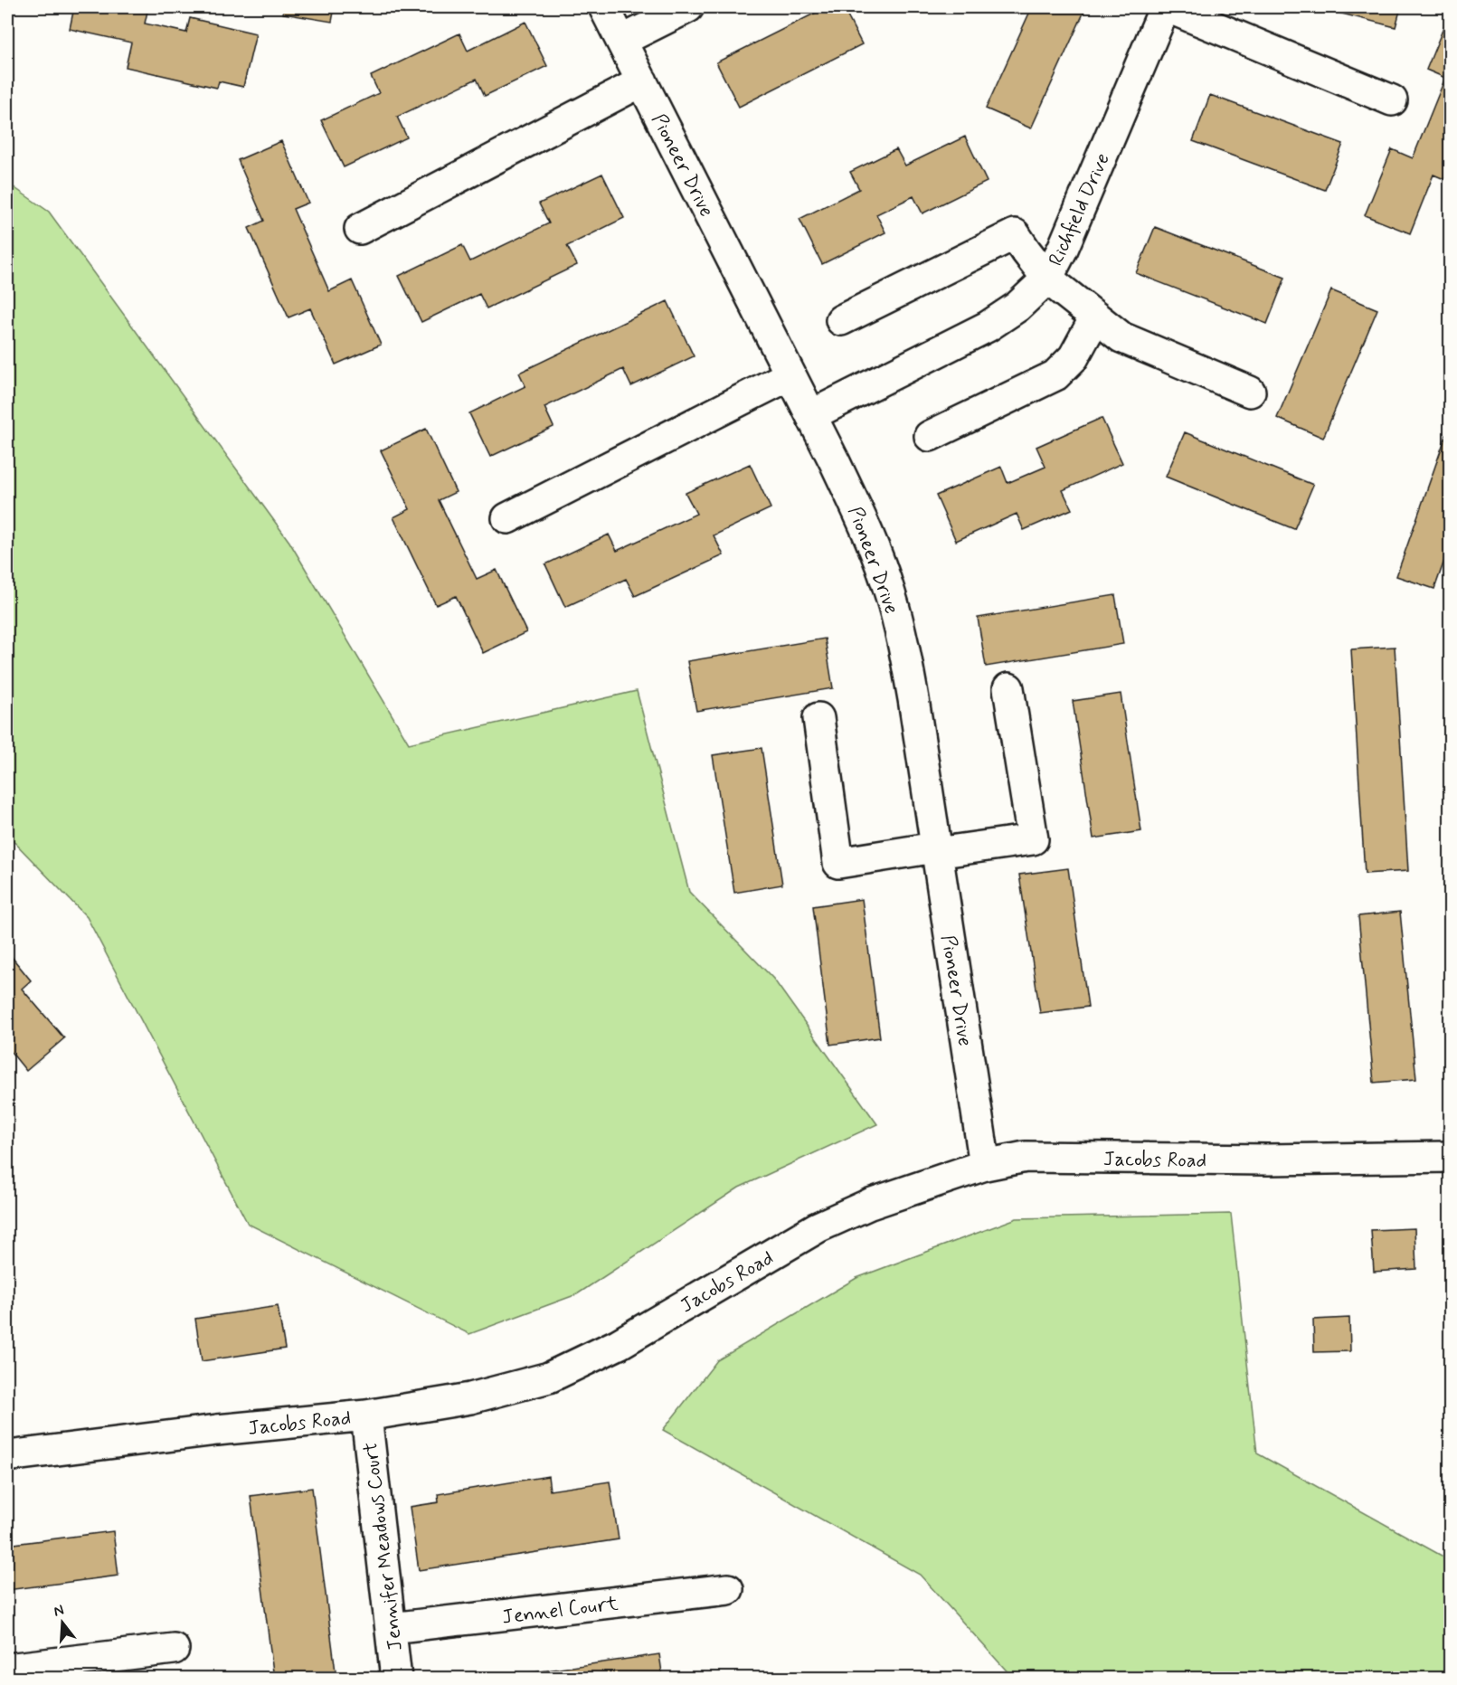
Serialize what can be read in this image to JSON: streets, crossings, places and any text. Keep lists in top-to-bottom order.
{
  "streets": {
    "street": [
      "Pioneer Drive",
      "Richfield Drive",
      "Jacobs Road",
      "Jennifer Meadows Court",
      "Jennel Court"
    ]
  },
  "crossings": [
    ["Pioneer Drive", "Richfield Drive"],
    ["Pioneer Drive", "Jacobs Road"],
    ["Jacobs Road", "Jennifer Meadows Court"],
    ["Jennifer Meadows Court", "Jennel Court"]
  ],
  "north": "top"
}
